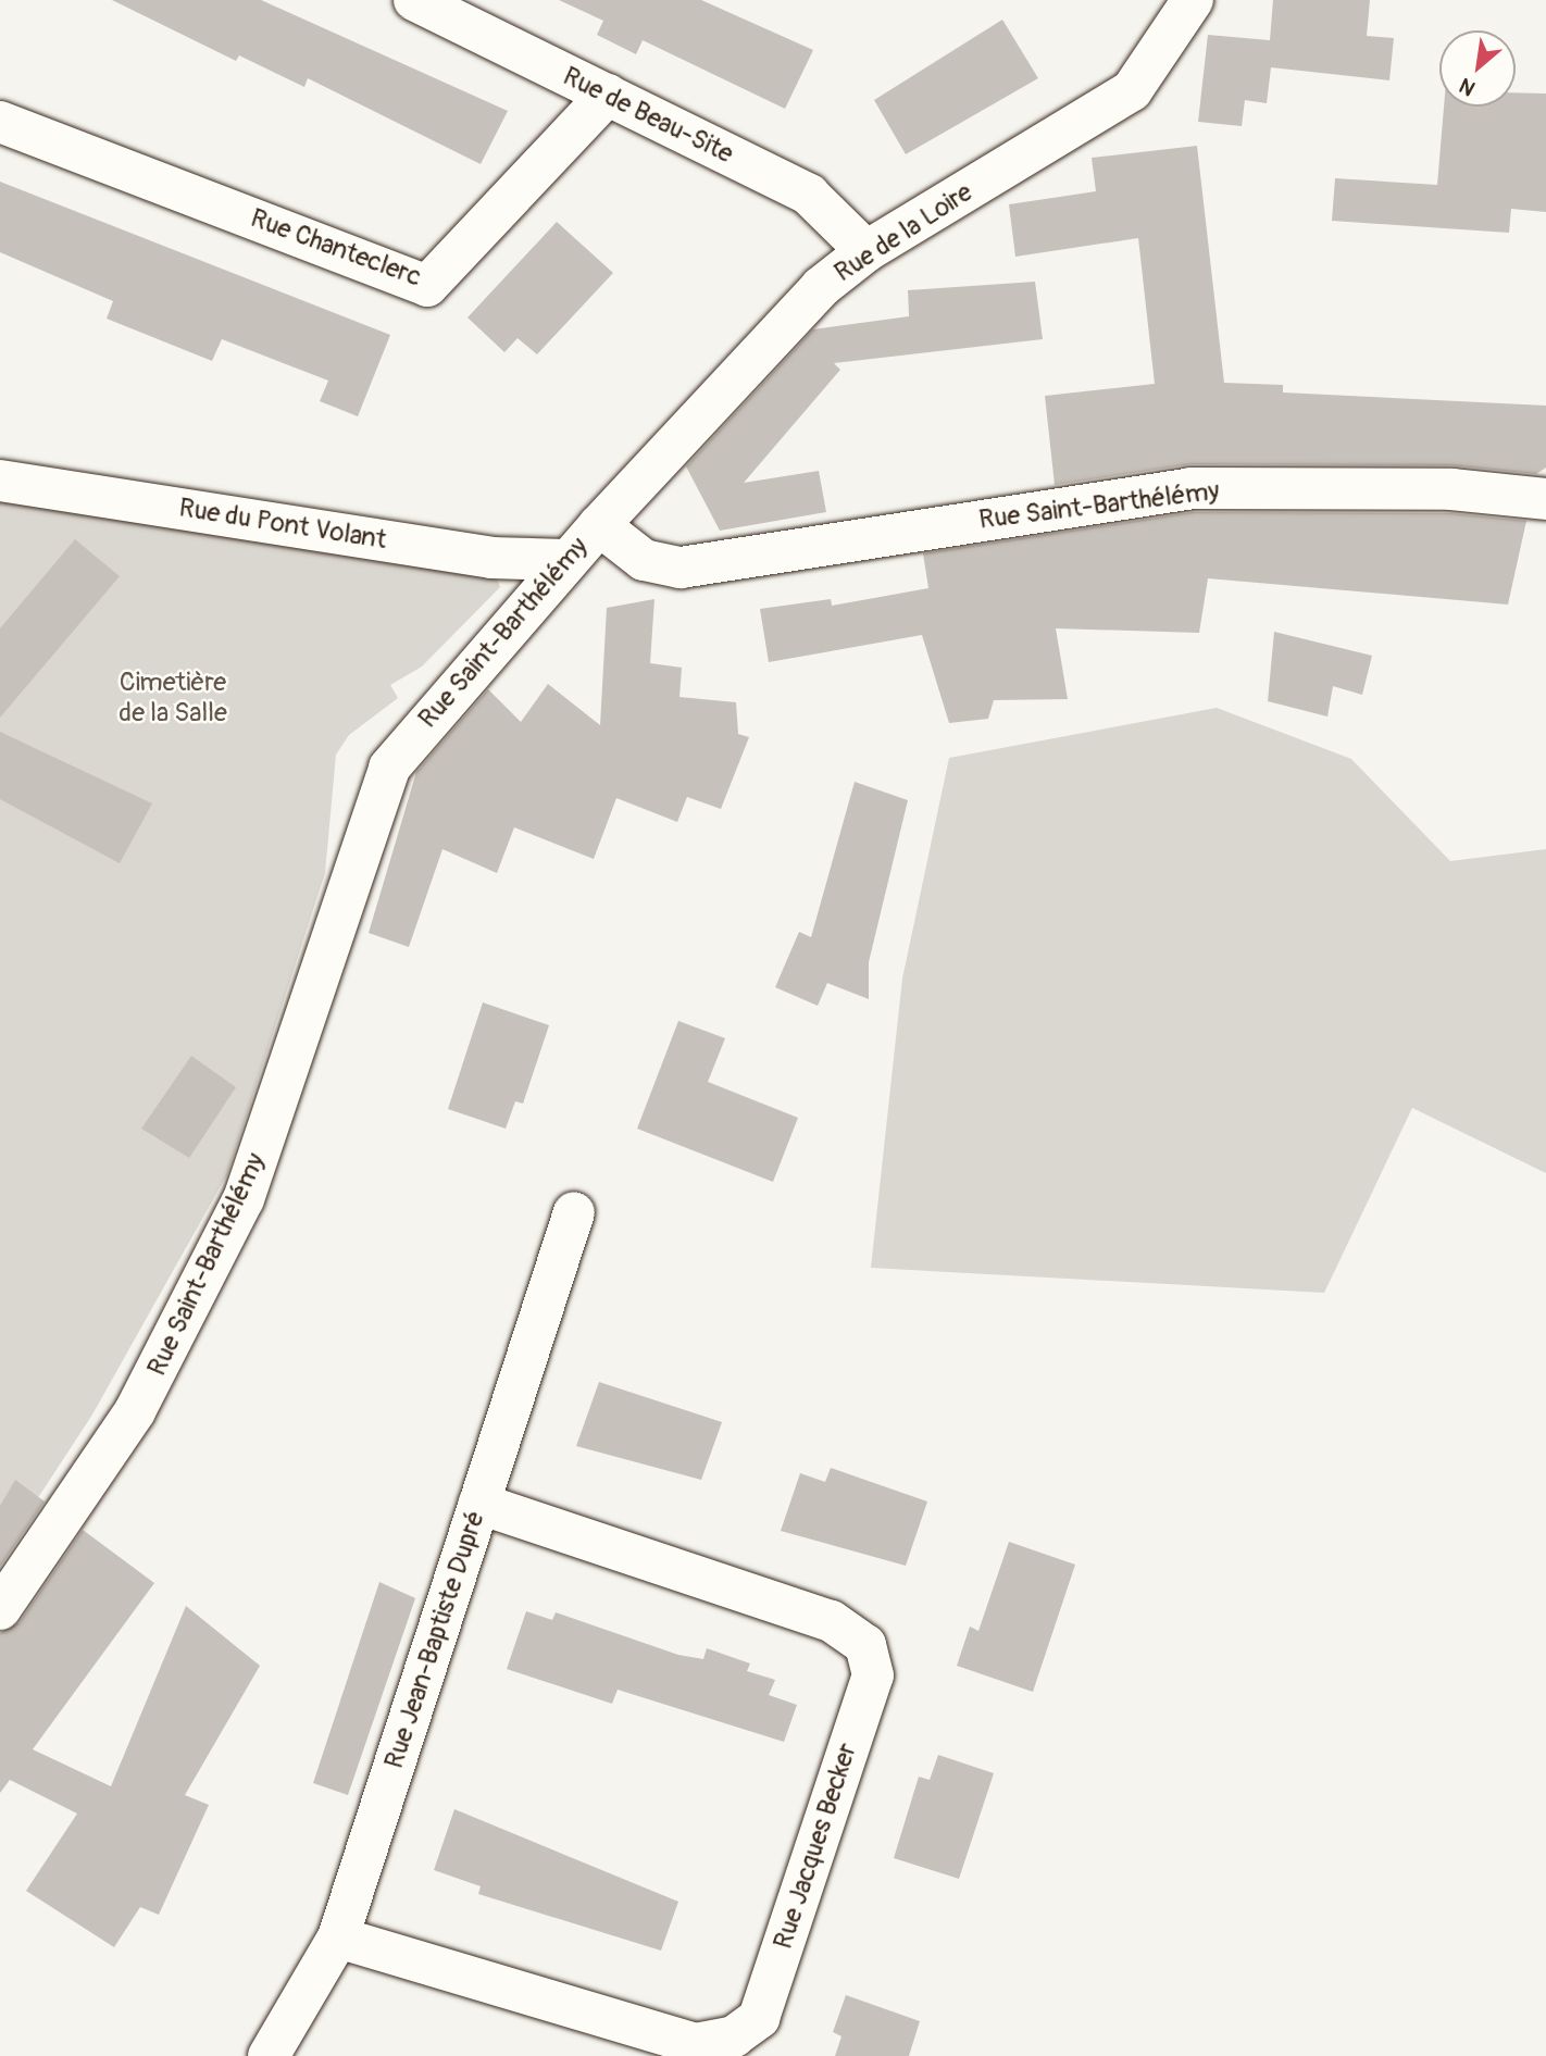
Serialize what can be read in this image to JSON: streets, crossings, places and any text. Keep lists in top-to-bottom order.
{
  "streets": {
    "street": [
      "Rue de Beau-Site",
      "Rue de la Loire",
      "Rue Chanteclerc",
      "Rue Saint-Barthélémy",
      "Rue du Pont Volant",
      "Rue Jean-Baptiste Dupré",
      "Rue Jacques Becker"
    ]
  },
  "crossings": [
    ["Rue de Beau-Site", "Rue de la Loire"],
    ["Rue de Beau-Site", "Rue Chanteclerc"],
    ["Rue de la Loire", "Rue Saint-Barthélémy"],
    ["Rue Saint-Barthélémy", "Rue du Pont Volant"],
    ["Rue Jean-Baptiste Dupré", "Rue Jacques Becker"]
  ],
  "parks": ["Cimetière de la Salle"],
  "north": "bottom left"
}
